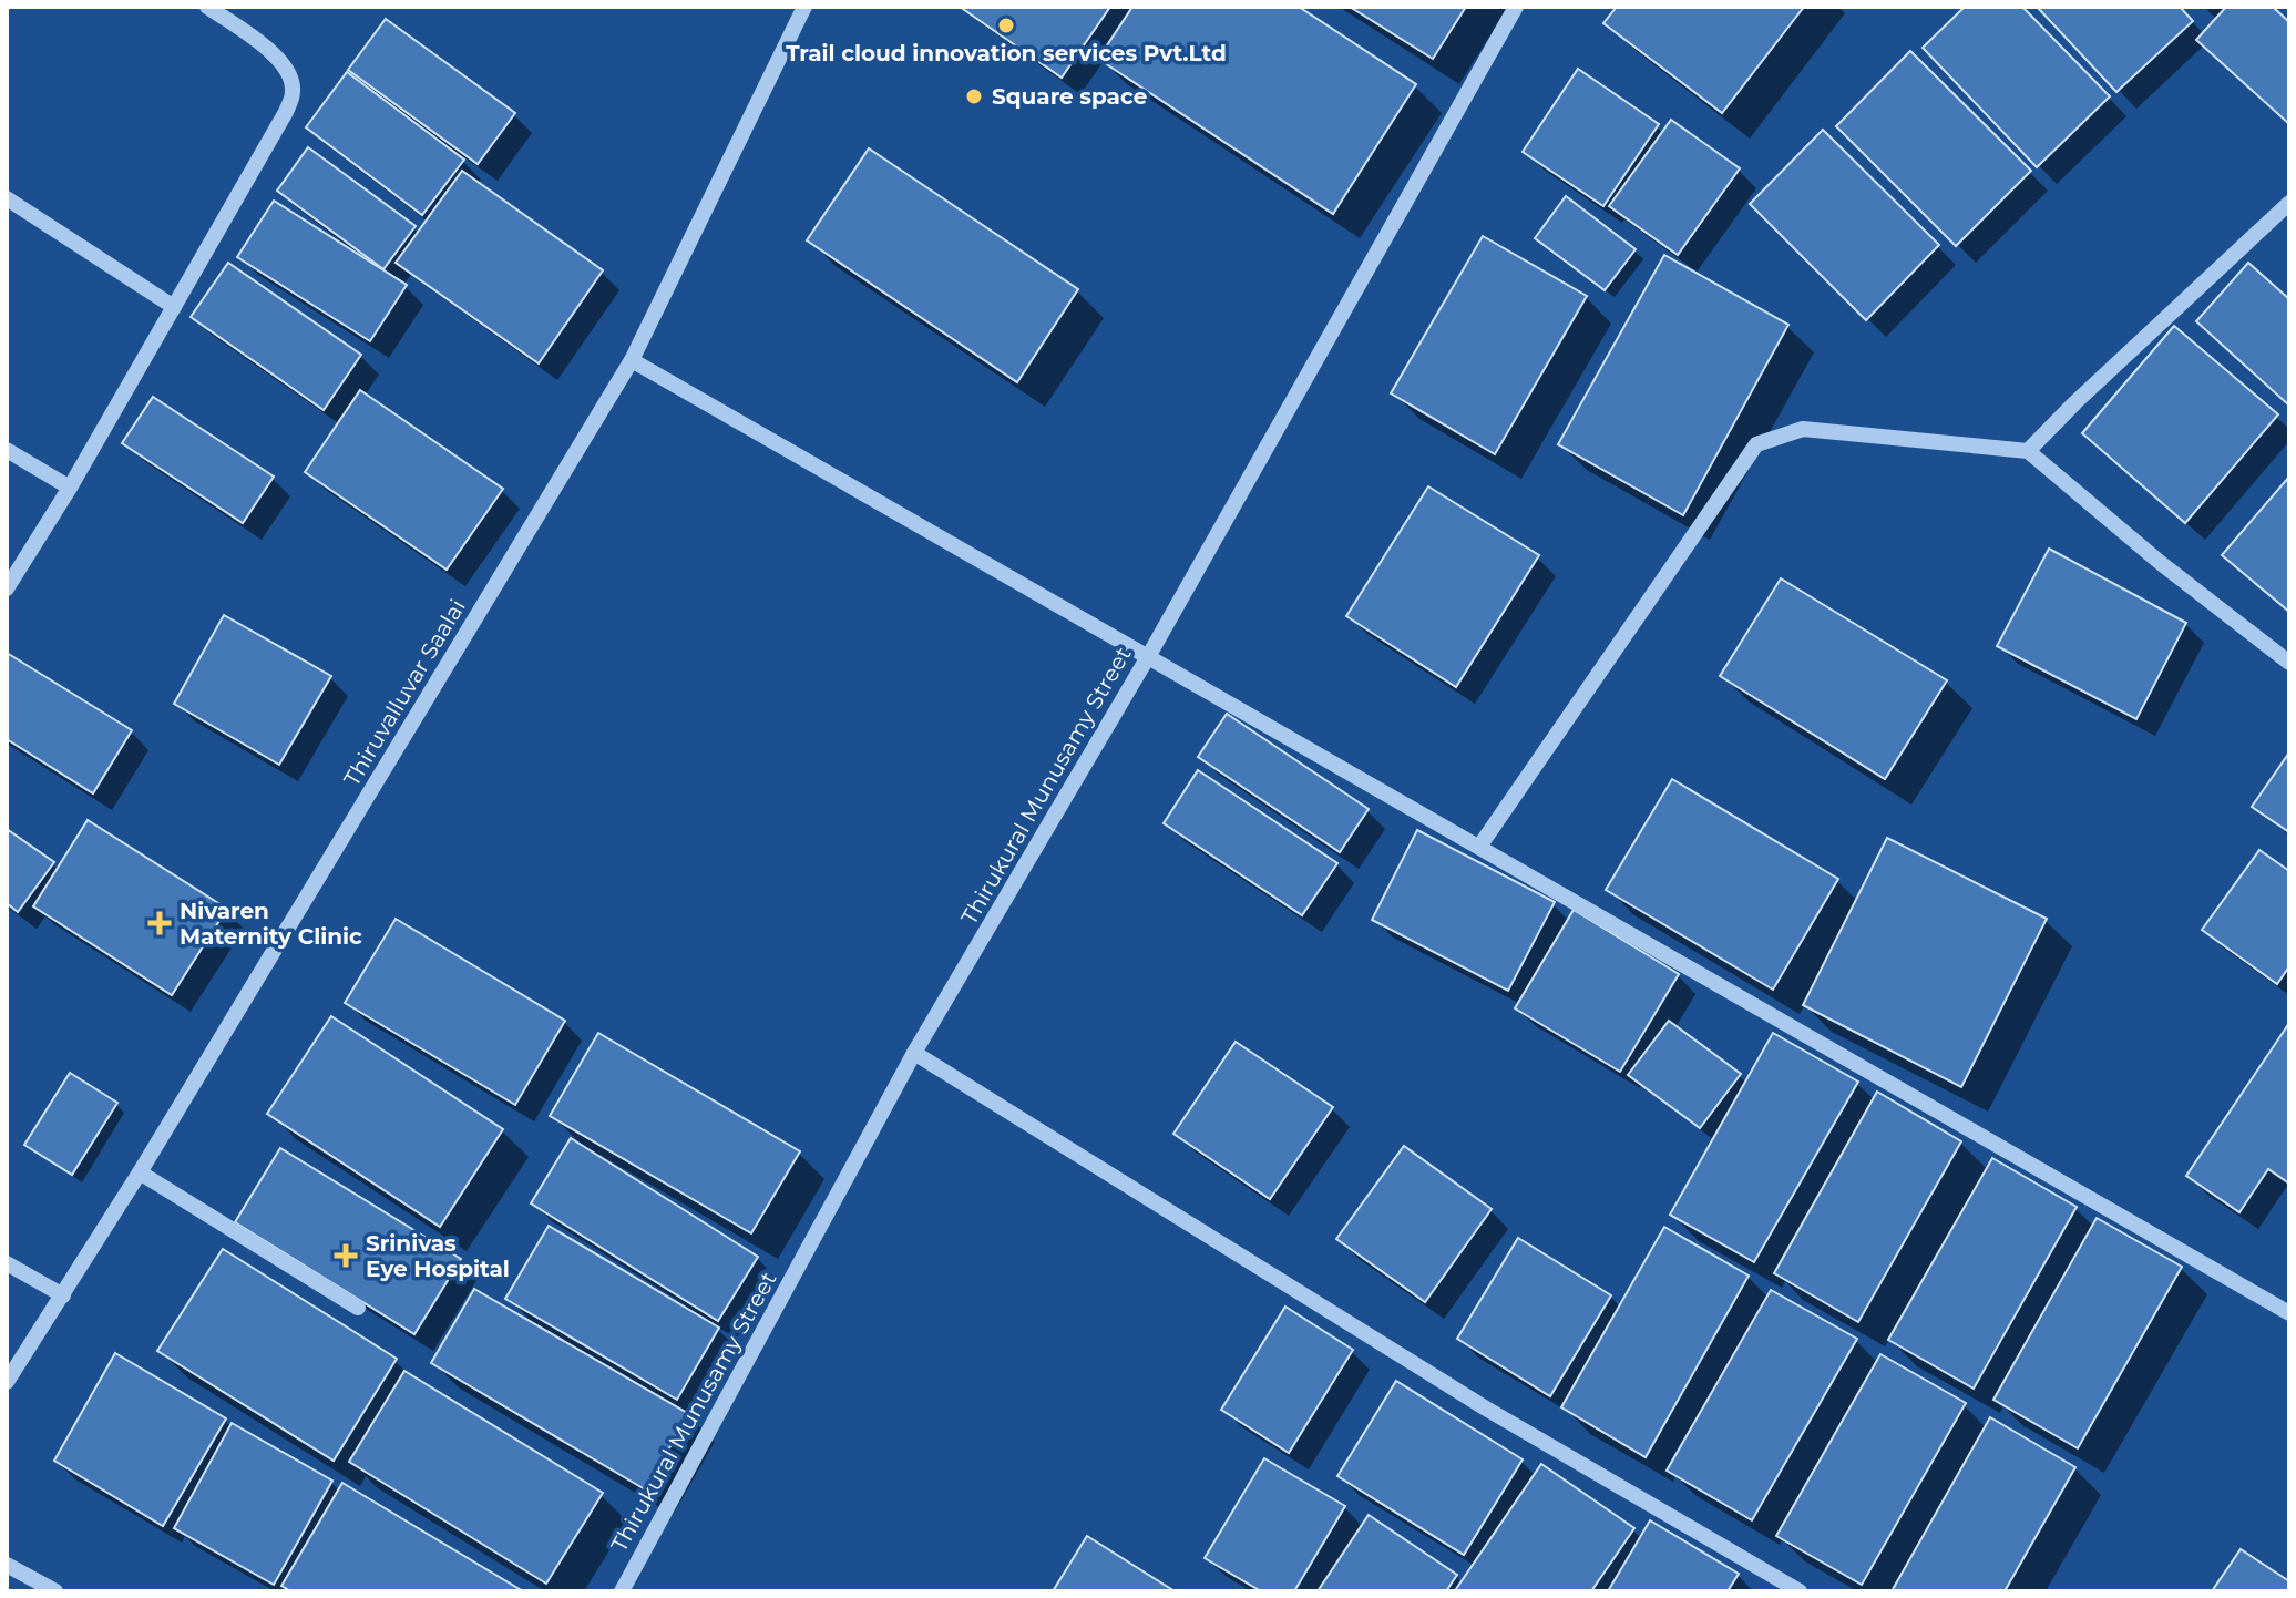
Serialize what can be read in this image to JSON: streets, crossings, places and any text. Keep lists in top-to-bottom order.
{
  "streets": {
    "street": ["Thiruvalluvar Saalai", "Thirukural Munusamy Street"]
  },
  "places": {
    "other": ["Trail cloud innovation services Pvt.Ltd", "Square space"],
    "health": ["Nivaren Maternity Clinic", "Srinivas Eye Hospital"]
  }
}
